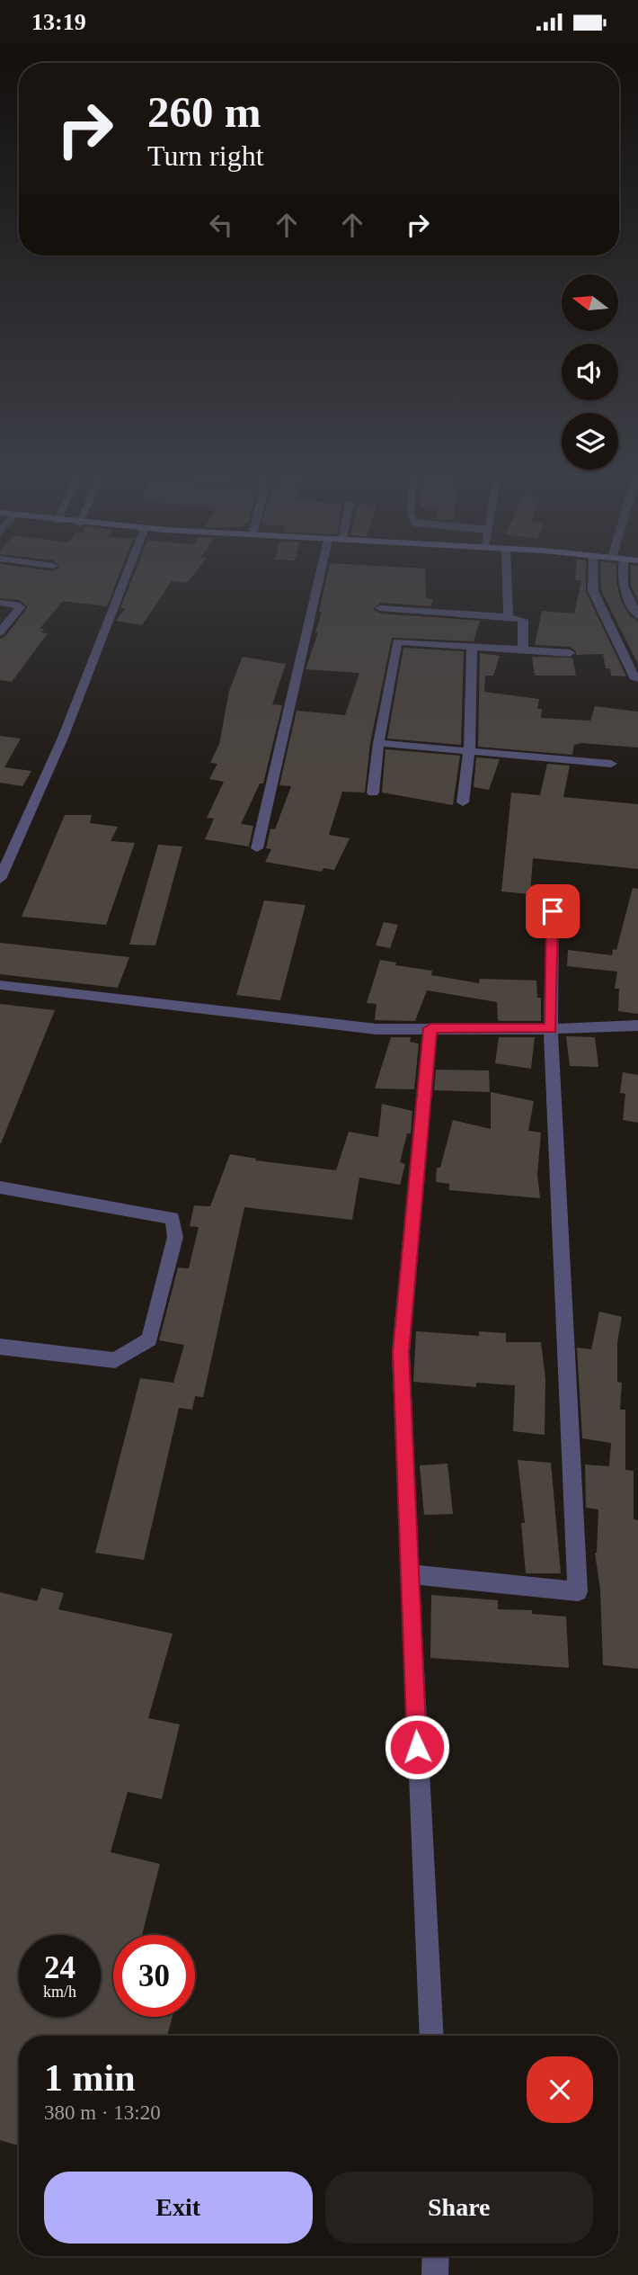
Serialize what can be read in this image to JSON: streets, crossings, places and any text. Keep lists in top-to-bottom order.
{
  "north": "left",
  "page": {
    "status": "13:19",
    "turn": ["260 m", "Turn right"],
    "speed": "24 km/h",
    "limit": "30",
    "heading": ["1 min", "380 m · 13:20"],
    "buttons": ["Exit", "Share"]
  }
}
